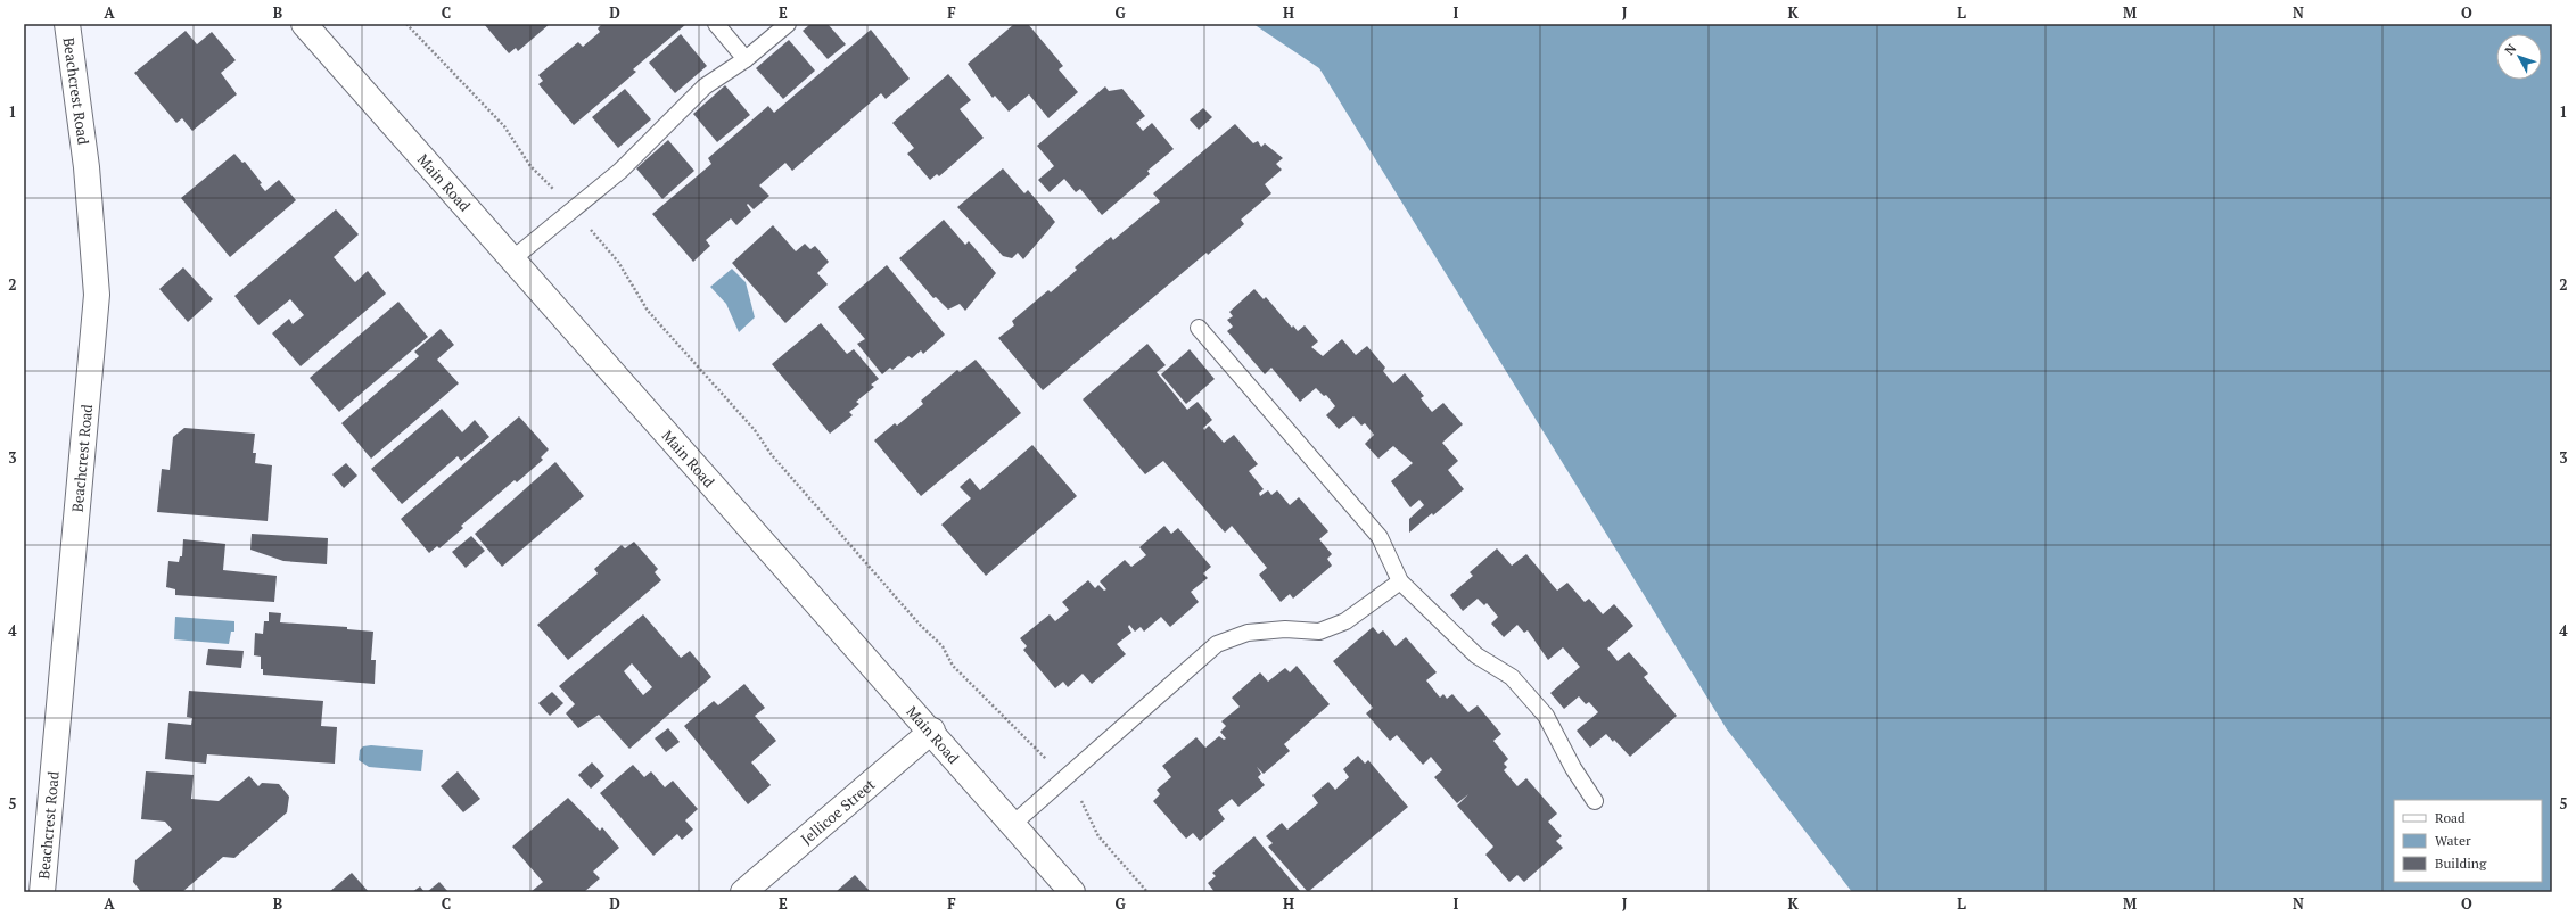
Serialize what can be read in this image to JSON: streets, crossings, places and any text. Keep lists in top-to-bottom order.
{
  "streets": {
    "main road": ["Beachcrest Road", "Main Road", "Jellicoe Street"]
  },
  "crossings": [
    ["Main Road", "Jellicoe Street"]
  ],
  "legend": ["Road", "Water", "Building"],
  "north": "top left",
  "grid": {
    "columns": [
      "A",
      "B",
      "C",
      "D",
      "E",
      "F",
      "G",
      "H",
      "I",
      "J",
      "K",
      "L",
      "M",
      "N",
      "O"
    ],
    "rows": [
      "1",
      "2",
      "3",
      "4",
      "5"
    ]
  }
}
